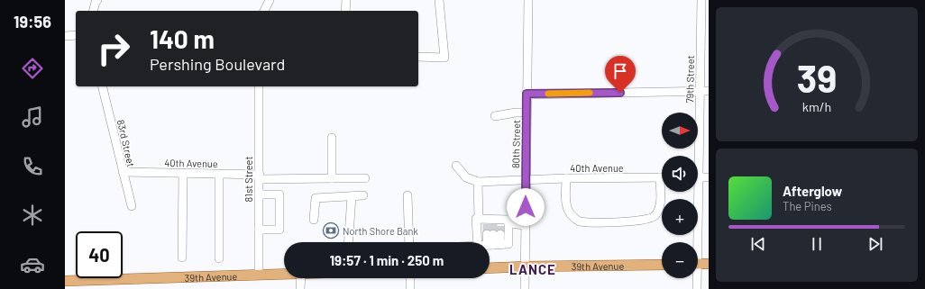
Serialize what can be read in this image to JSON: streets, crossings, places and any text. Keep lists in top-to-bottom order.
{
  "streets": {
    "main road": ["39th Avenue"],
    "street": [
      "79th Street",
      "83rd Street",
      "80th Street",
      "40th Avenue",
      "81st Street"
    ]
  },
  "crossings": [
    ["83rd Street", "40th Avenue"],
    ["80th Street", "40th Avenue"],
    ["80th Street", "39th Avenue"],
    ["40th Avenue", "81st Street"],
    ["81st Street", "39th Avenue"]
  ],
  "districts": ["LANCE"],
  "places": {
    "bank": ["North Shore Bank"]
  },
  "north": "right",
  "page": {
    "tabs": "19:56",
    "turn": ["140 m", "Pershing Boulevard"],
    "map_buttons": ["+", "−"],
    "song": ["Afterglow", "The Pines"],
    "limit": "40",
    "trip": "19:57 · 1 min · 250 m",
    "gauge": ["39", "km/h"]
  }
}
